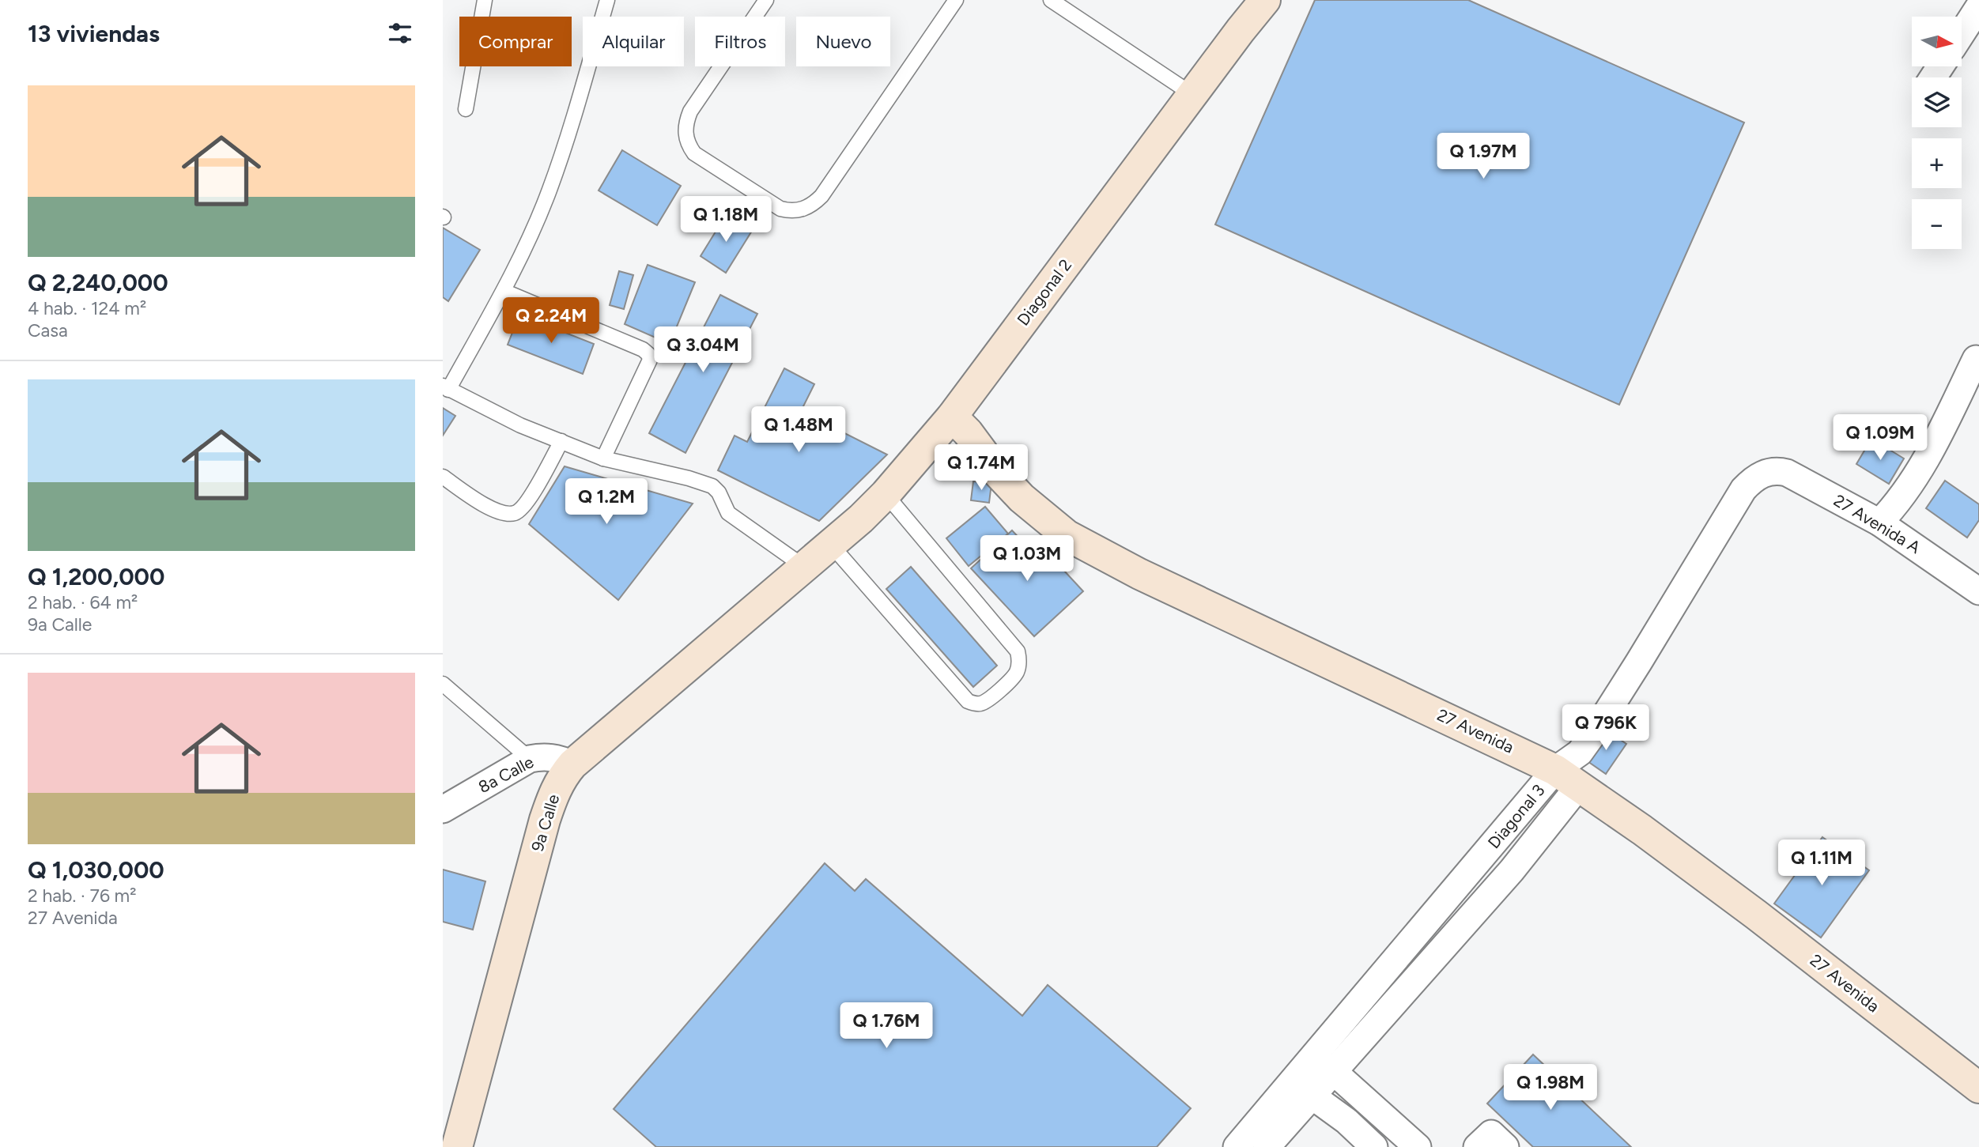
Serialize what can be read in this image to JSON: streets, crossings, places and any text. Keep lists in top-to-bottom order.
{
  "streets": {
    "main road": ["Diagonal 2", "27 Avenida", "9a Calle"],
    "street": ["27 Avenida A", "8a Calle", "Diagonal 3"]
  },
  "crossings": [
    ["Diagonal 2", "27 Avenida"],
    ["Diagonal 2", "9a Calle"],
    ["27 Avenida A", "Diagonal 3"],
    ["27 Avenida", "Diagonal 3"],
    ["8a Calle", "9a Calle"]
  ],
  "north": "right",
  "page": {
    "heading": "13 viviendas",
    "map_buttons": ["+", "−"],
    "chip": [
      "Comprar",
      "Alquilar",
      "Filtros",
      "Nuevo"
    ],
    "list": [
      {
        "name": "Q 2,240,000",
        "note": "4 hab. · 124 m² · Casa"
      },
      {
        "name": "Q 1,200,000",
        "note": "2 hab. · 64 m² · 9a Calle"
      },
      {
        "name": "Q 1,030,000",
        "note": "2 hab. · 76 m² · 27 Avenida"
      }
    ],
    "price": [
      "Q 1.97M",
      "Q 1.18M",
      "Q 2.24M",
      "Q 3.04M",
      "Q 1.48M",
      "Q 1.09M",
      "Q 1.74M",
      "Q 1.2M",
      "Q 1.03M",
      "Q 796K",
      "Q 1.11M",
      "Q 1.76M",
      "Q 1.98M"
    ]
  }
}
